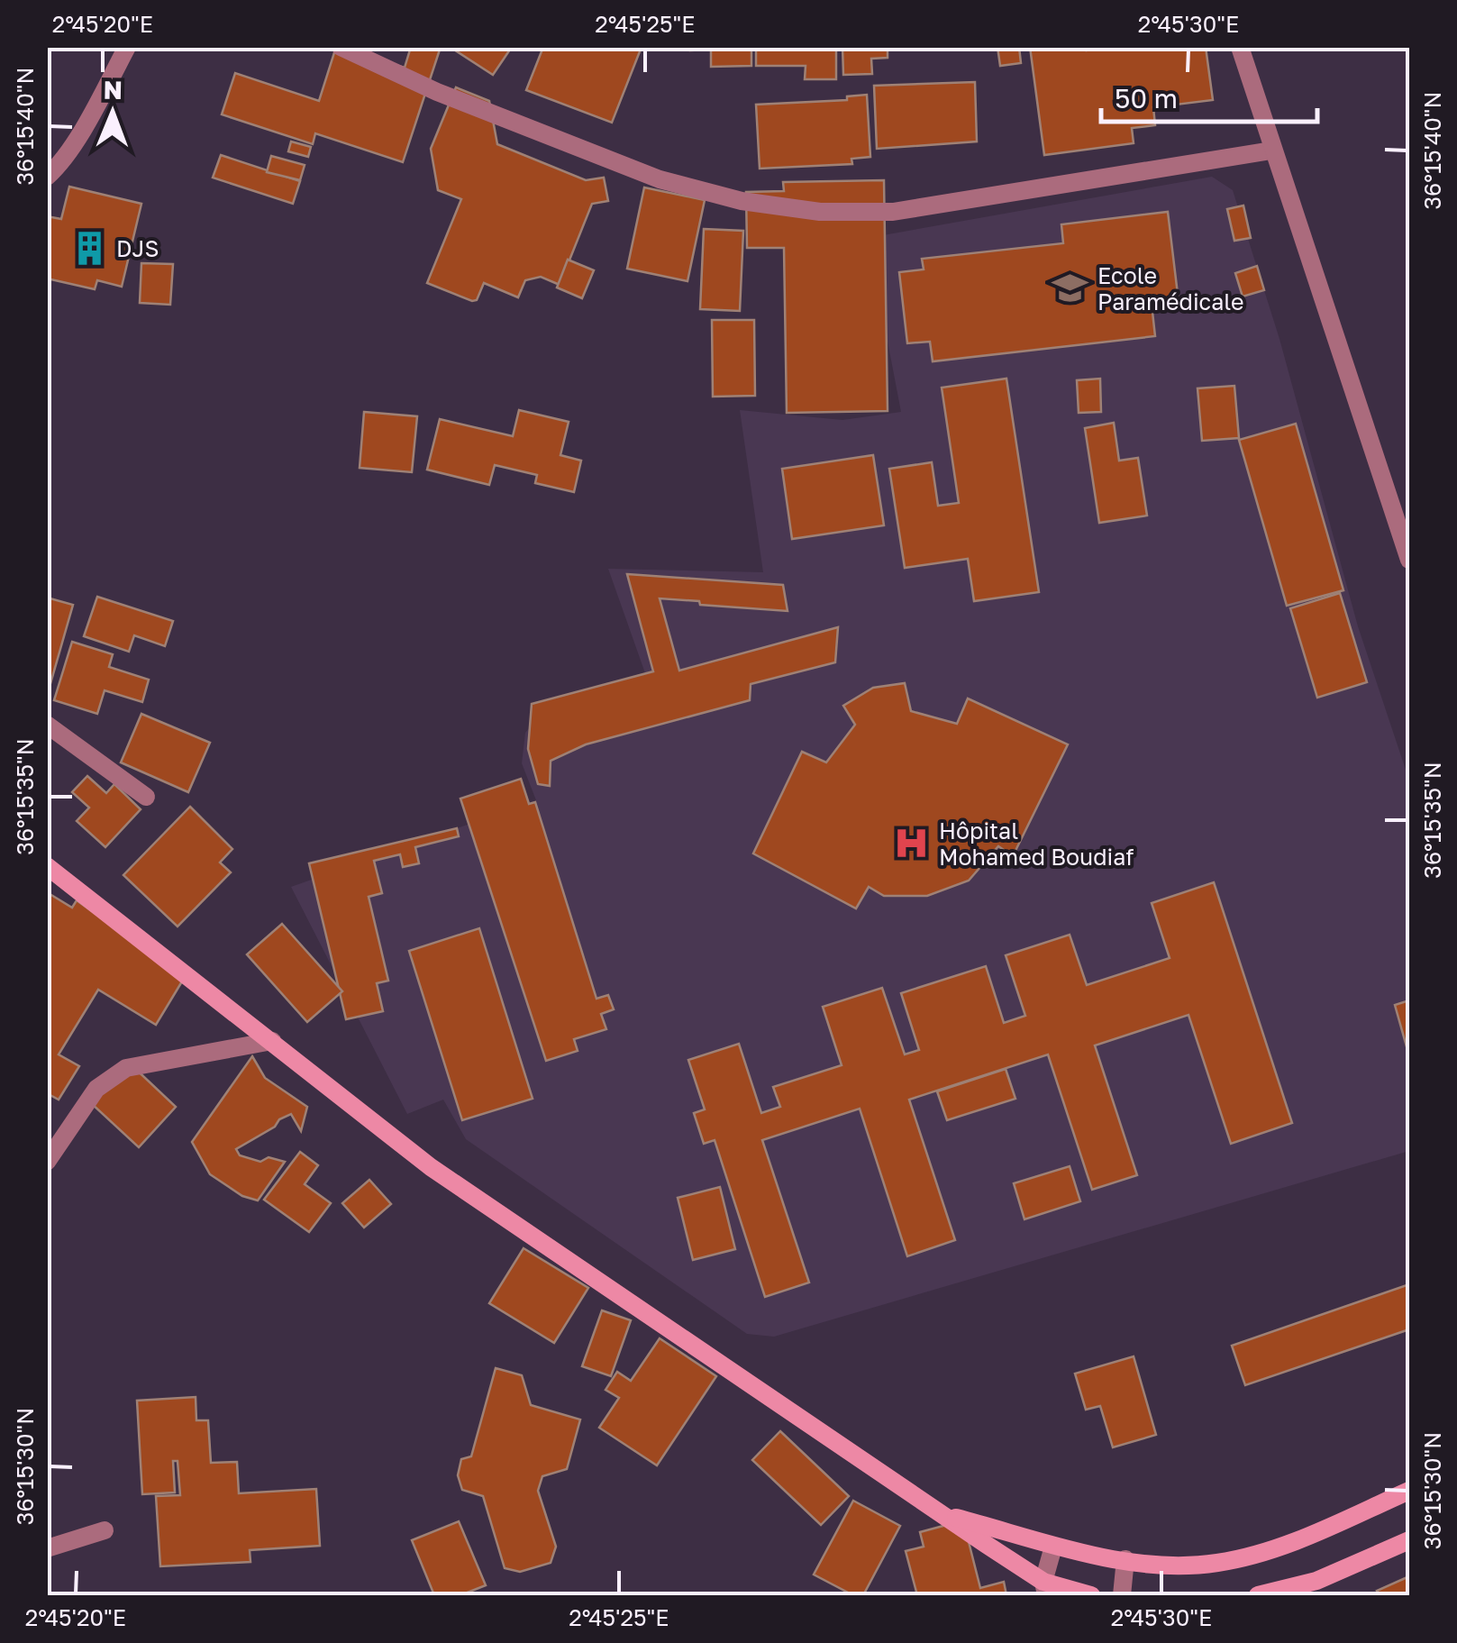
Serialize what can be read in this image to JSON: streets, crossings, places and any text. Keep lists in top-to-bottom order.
{
  "places": {
    "building": ["DJS"],
    "school or university": ["Ecole Paramédicale"],
    "hospital": ["Hôpital Mohamed Boudiaf"]
  },
  "scale_bar": "50 m",
  "north": "top",
  "coordinates": [
    "2°45'20\"E",
    "2°45'25\"E",
    "2°45'30\"E",
    "36°15'40\"N",
    "36°15'35\"N",
    "36°15'30\"N"
  ]
}
